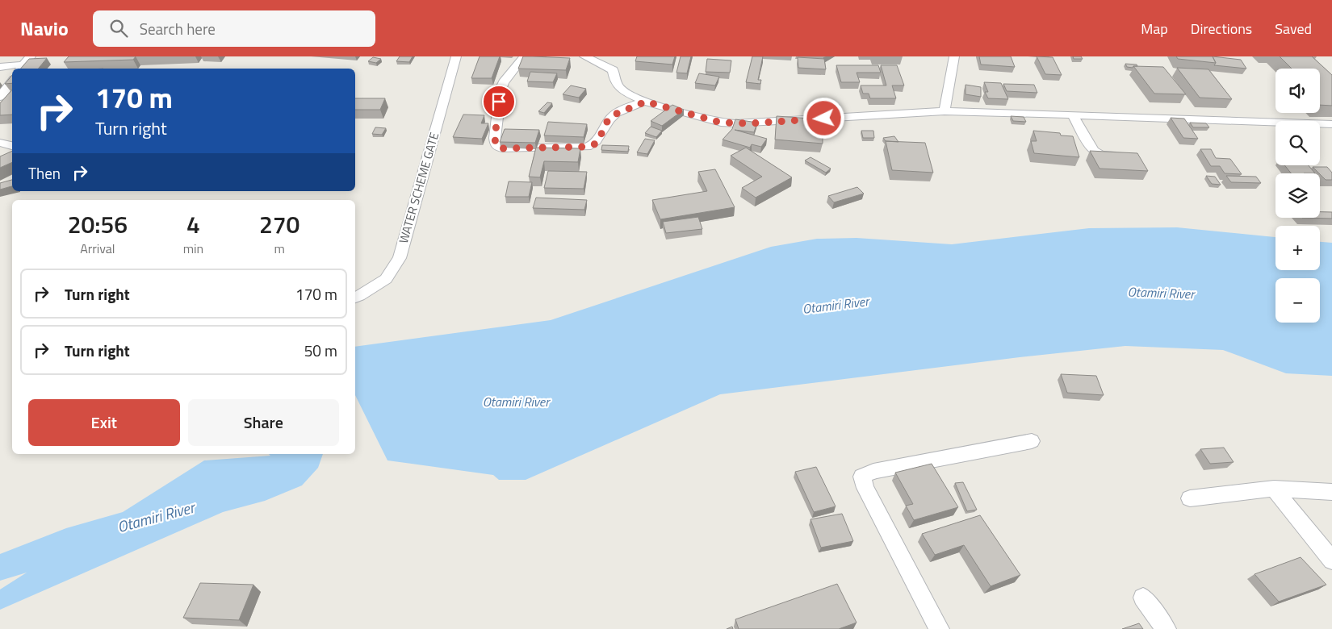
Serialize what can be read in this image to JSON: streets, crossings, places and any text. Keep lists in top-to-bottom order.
{
  "streets": {
    "street": ["WATER SCHEME GATE"]
  },
  "water": ["Otamiri River"],
  "page": {
    "header": "Navio",
    "search": "Search here",
    "nav": ["Map", "Directions", "Saved"],
    "map_buttons": ["+", "−"],
    "turn": ["170 m", "Turn right"],
    "then": "Then",
    "eta": [
      "20:56",
      "Arrival",
      "4",
      "min",
      "270",
      "m"
    ],
    "list": [
      {
        "name": "Turn right",
        "value": "170 m"
      },
      {
        "name": "Turn right",
        "value": "50 m"
      }
    ],
    "buttons": ["Exit", "Share"]
  }
}
